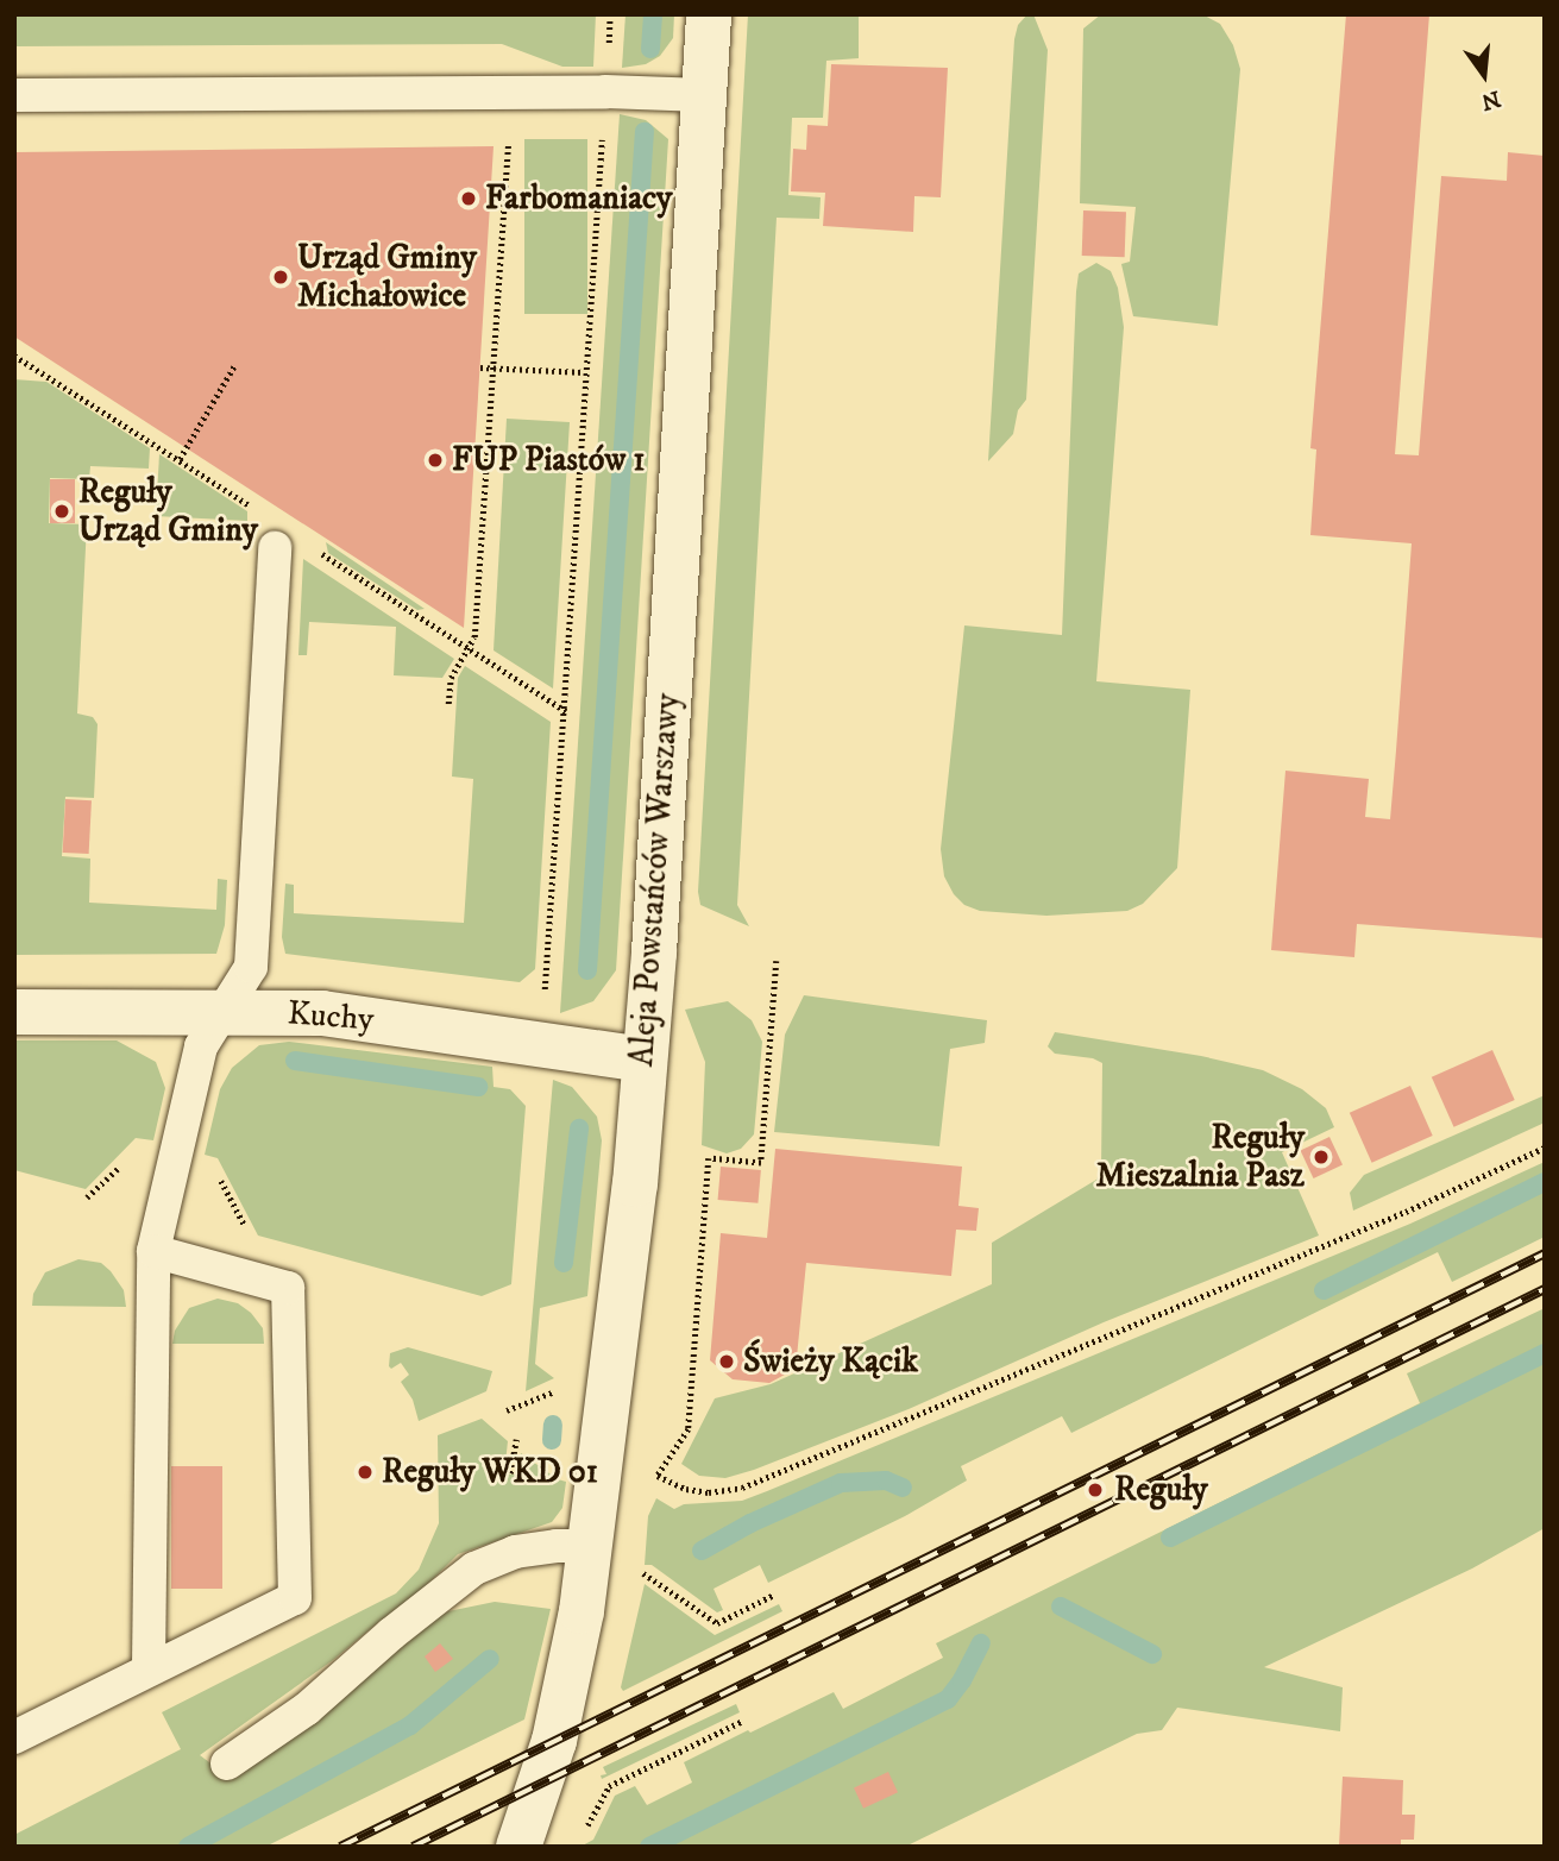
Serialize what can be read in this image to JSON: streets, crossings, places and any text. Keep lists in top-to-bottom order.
{
  "streets": {
    "street": ["Aleja Powstańców Warszawy", "Kuchy"]
  },
  "crossings": [
    ["Aleja Powstańców Warszawy", "Kuchy"]
  ],
  "places": [
    "Farbomaniacy",
    "Urząd Gminy Michałowice",
    "FUP Piastów 1",
    "Reguły Urząd Gminy",
    "Reguły Mieszalnia Pasz",
    "Świeży Kącik",
    "Reguły WKD 01",
    "Reguły"
  ],
  "north": "bottom"
}
